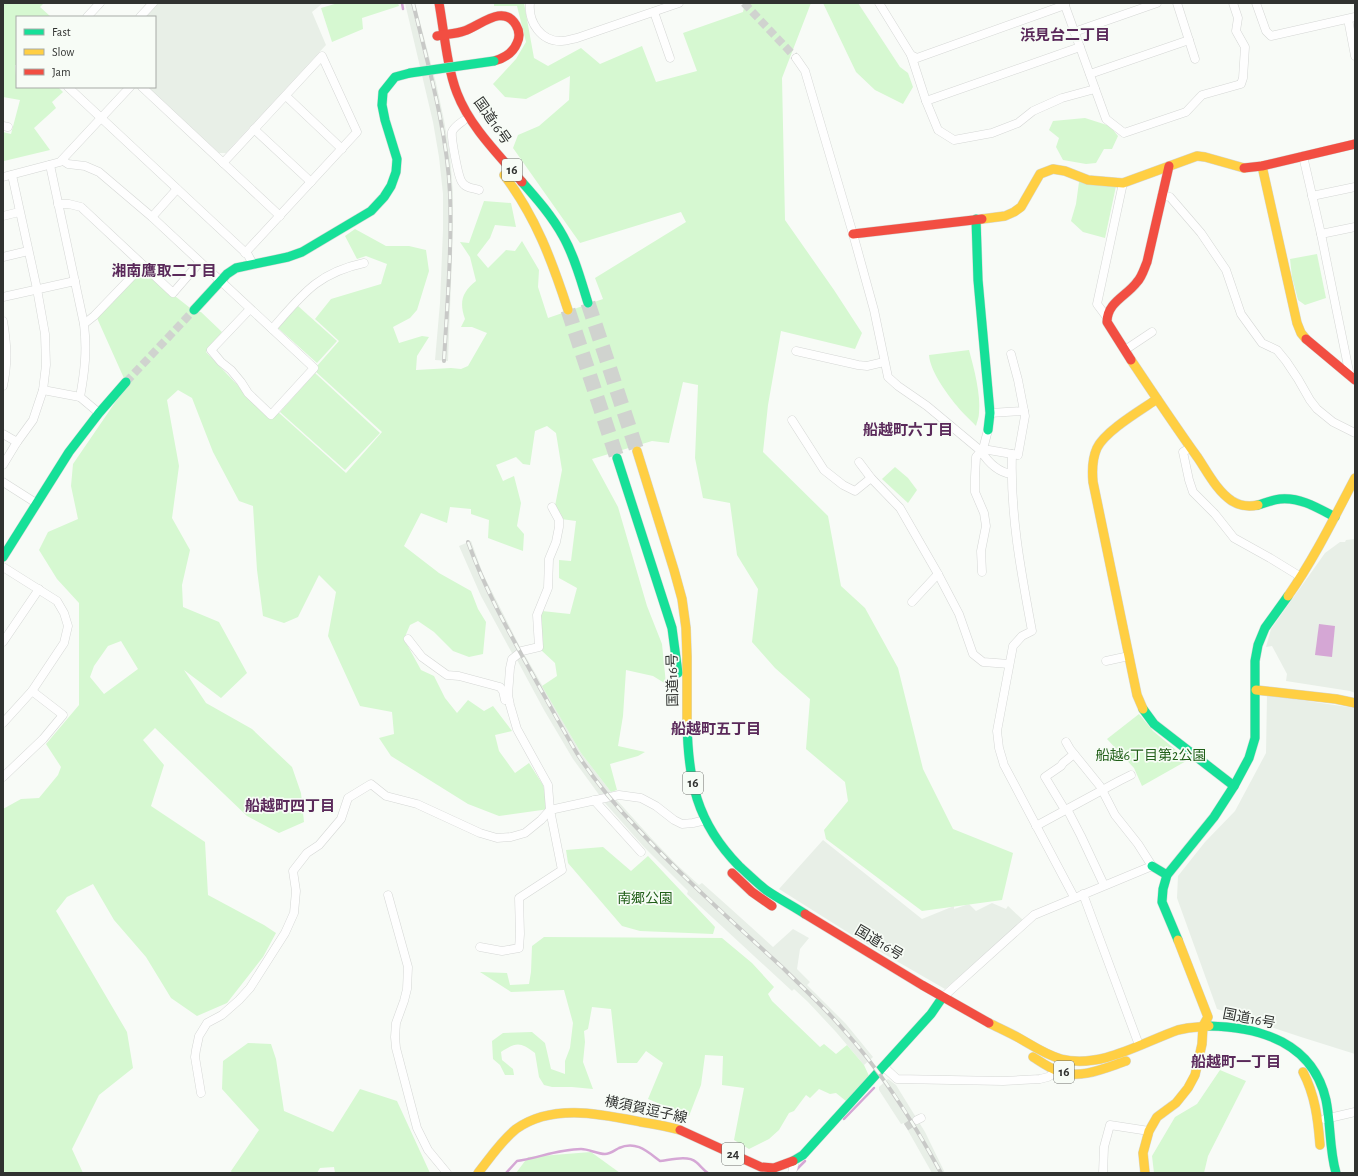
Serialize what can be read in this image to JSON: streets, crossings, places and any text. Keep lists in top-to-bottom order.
{
  "streets": {
    "main road": [
      "国道16号",
      "16",
      "横須賀逗子線",
      "24"
    ]
  },
  "crossings": [
    ["国道16号", "横須賀逗子線"]
  ],
  "districts": [
    "浜見台二丁目",
    "湘南鷹取二丁目",
    "船越町六丁目",
    "船越町五丁目",
    "船越町四丁目",
    "船越町一丁目"
  ],
  "parks": ["船越6丁目第2公園", "南郷公園"],
  "legend": ["Fast", "Slow", "Jam"]
}
